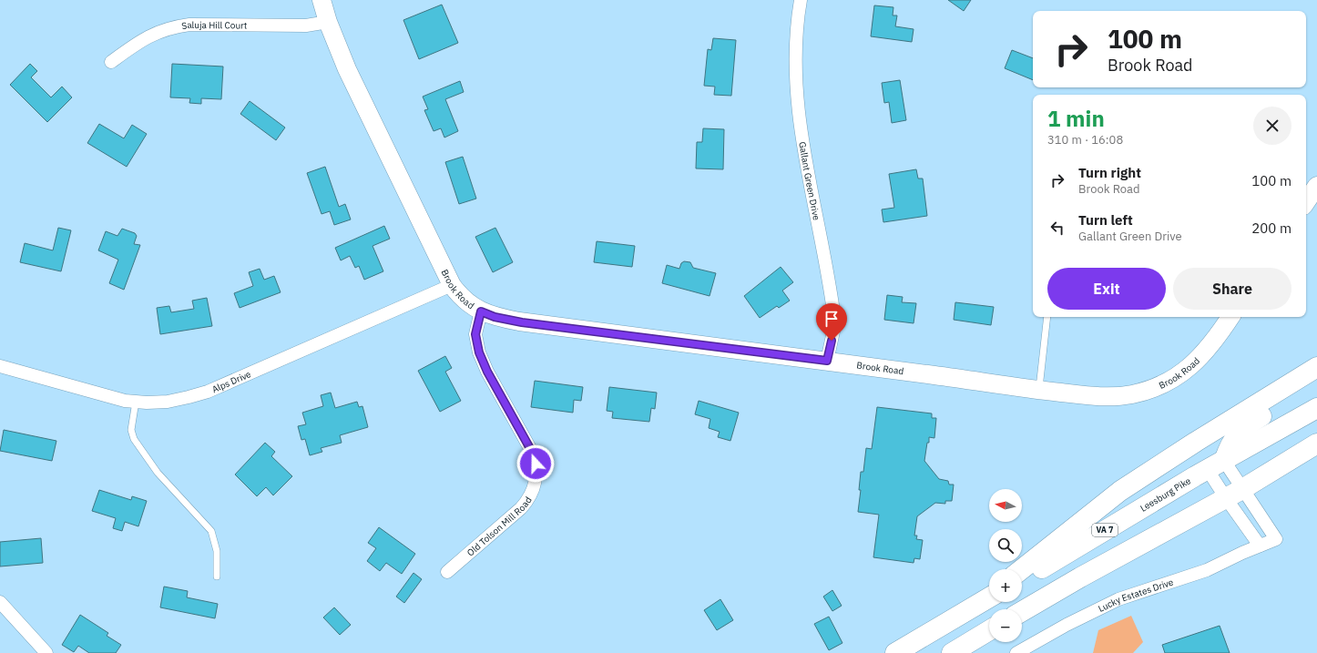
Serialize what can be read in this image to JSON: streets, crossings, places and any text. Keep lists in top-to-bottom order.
{
  "streets": {
    "highway": ["Leesburg Pike", "VA 7"],
    "street": [
      "Saluja Hill Court",
      "Gallant Green Drive",
      "Brook Road",
      "Alps Drive",
      "Old Tolson Mill Road",
      "Lucky Estates Drive"
    ]
  },
  "crossings": [
    ["Saluja Hill Court", "Brook Road"],
    ["Gallant Green Drive", "Brook Road"],
    ["Brook Road", "Alps Drive"],
    ["Brook Road", "Old Tolson Mill Road"],
    ["Leesburg Pike", "Lucky Estates Drive"]
  ],
  "north": "left",
  "page": {
    "turn": ["100 m", "Brook Road"],
    "heading": ["1 min", "310 m · 16:08"],
    "list": [
      {
        "name": "Turn right",
        "note": "Brook Road",
        "value": "100 m"
      },
      {
        "name": "Turn left",
        "note": "Gallant Green Drive",
        "value": "200 m"
      }
    ],
    "buttons": ["Exit", "Share"],
    "map_buttons": ["+", "−"]
  }
}
